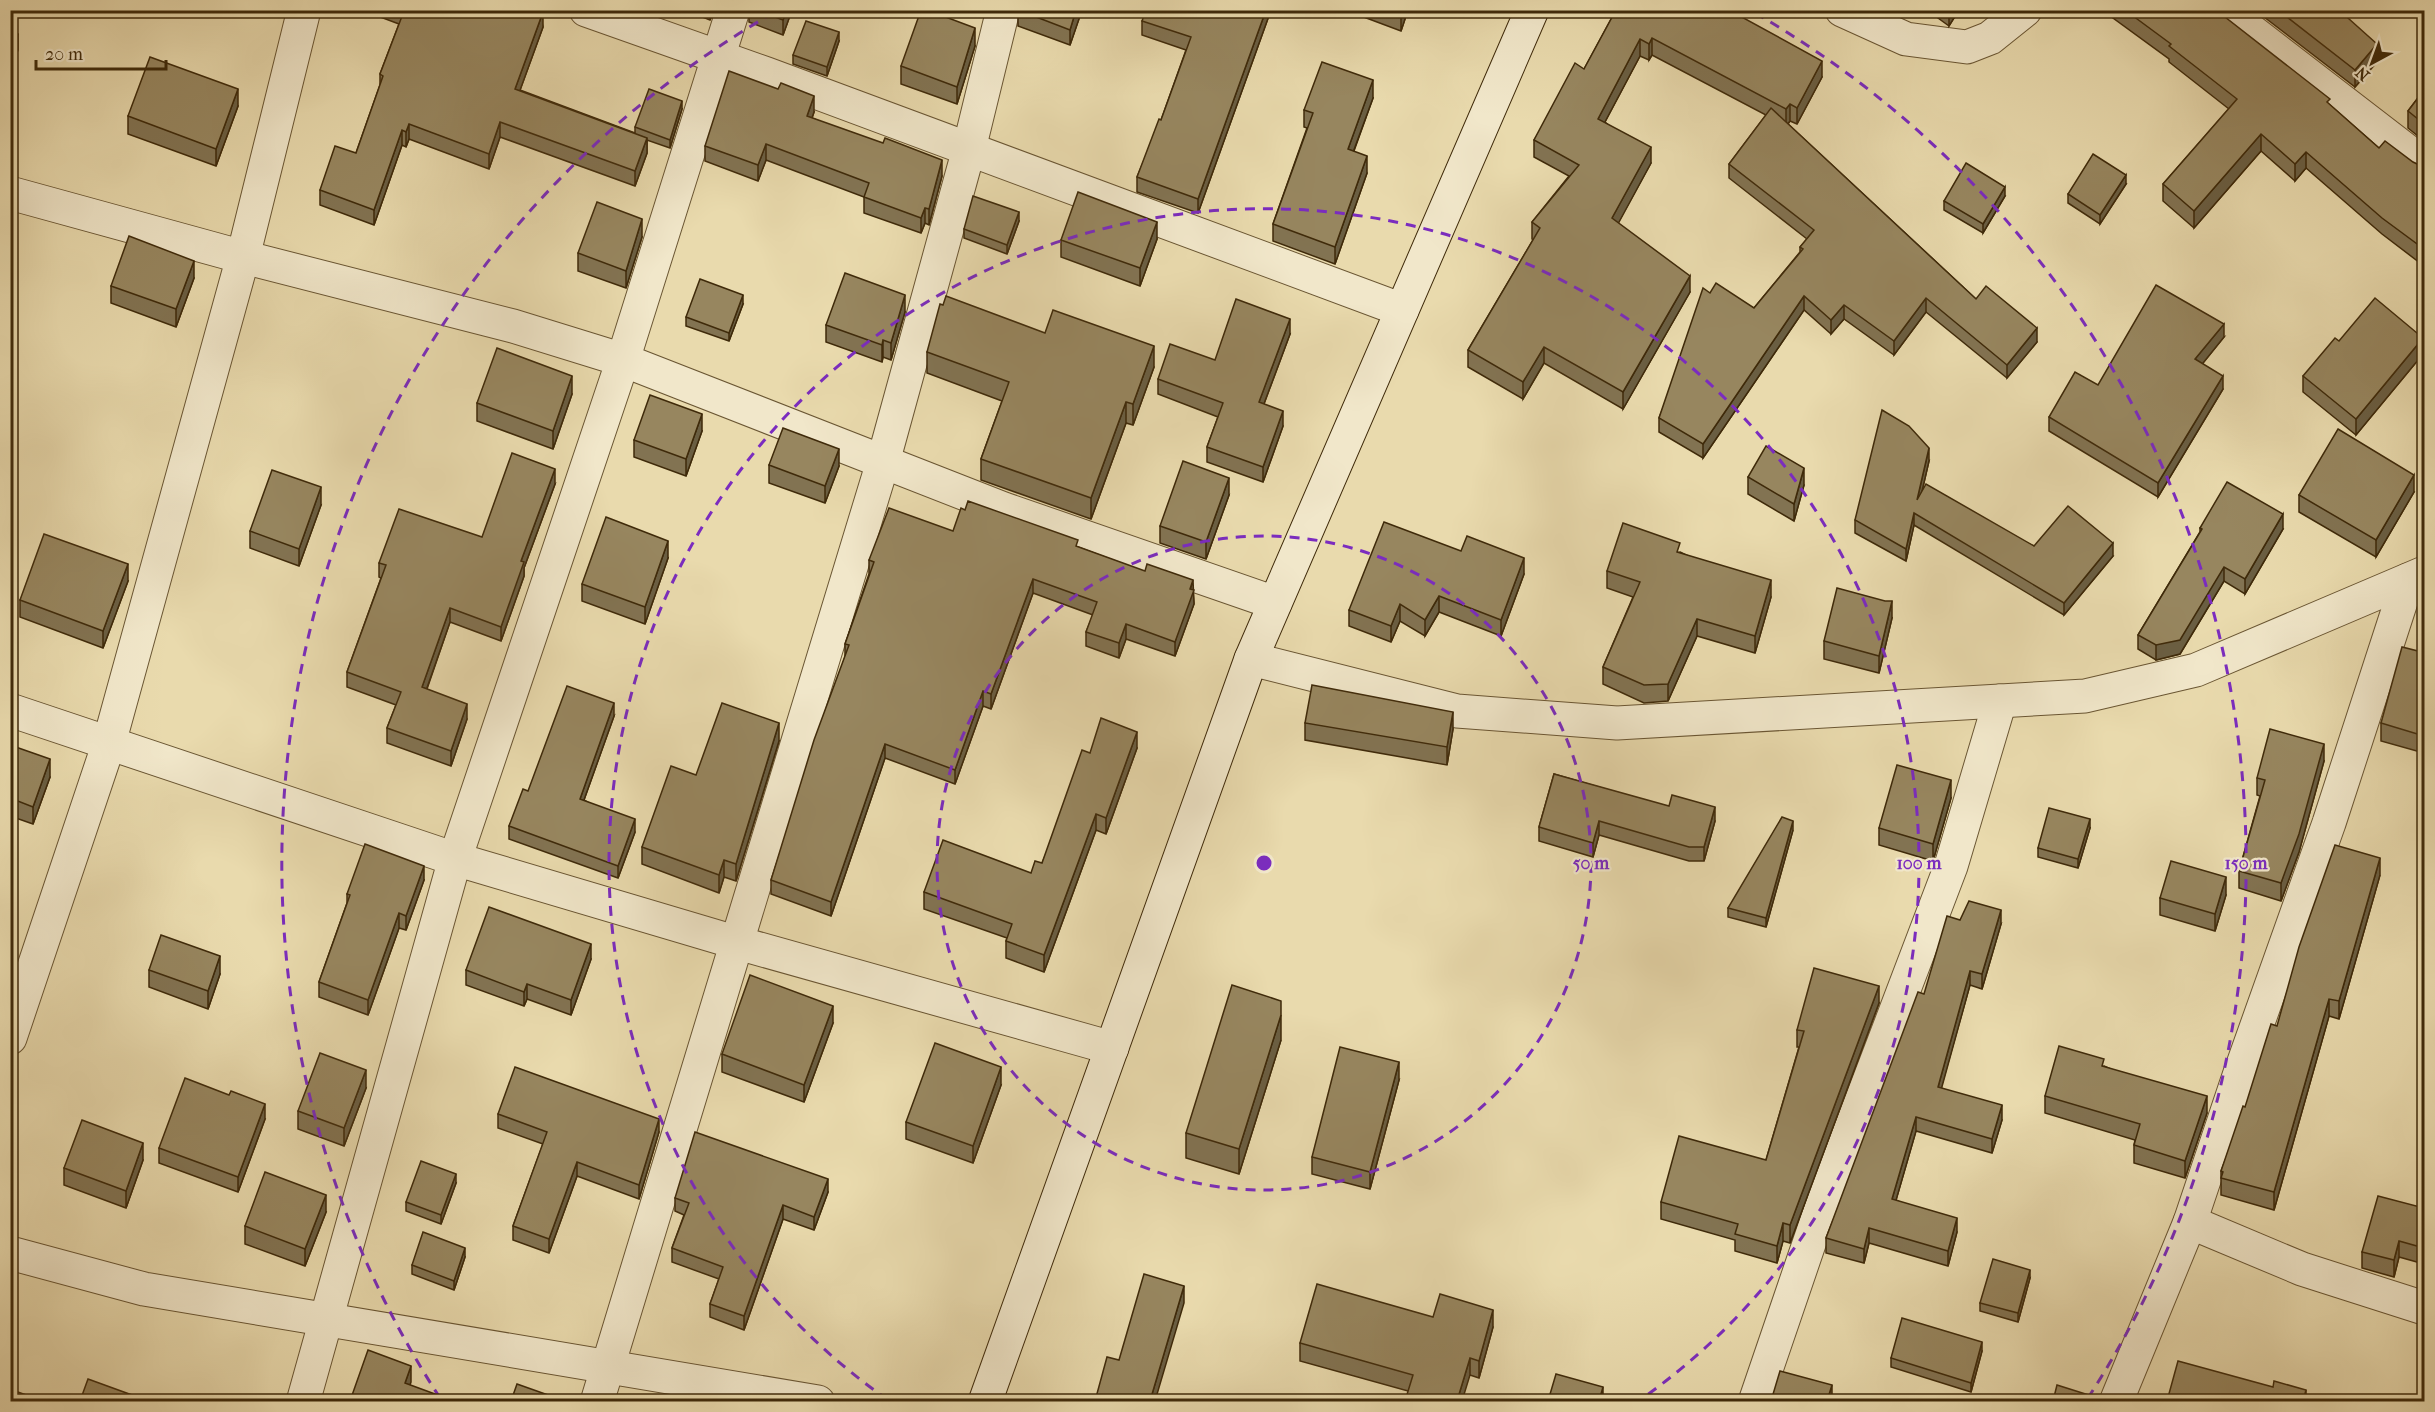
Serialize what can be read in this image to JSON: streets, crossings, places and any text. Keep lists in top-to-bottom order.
{
  "scale_bar": "20 m",
  "north": "bottom left",
  "rings": ["50 m", "100 m", "150 m"]
}
